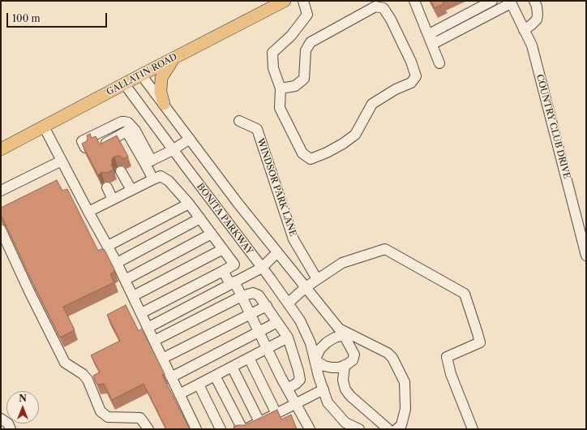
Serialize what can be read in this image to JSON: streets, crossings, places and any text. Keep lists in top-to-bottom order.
{
  "streets": {
    "main road": ["GALLATIN ROAD"],
    "street": ["COUNTRY CLUB DRIVE", "WINDSOR PARK LANE", "BONITA PARKWAY"]
  },
  "crossings": [
    ["GALLATIN ROAD", "BONITA PARKWAY"]
  ],
  "scale_bar": "100 m",
  "north": "top"
}
